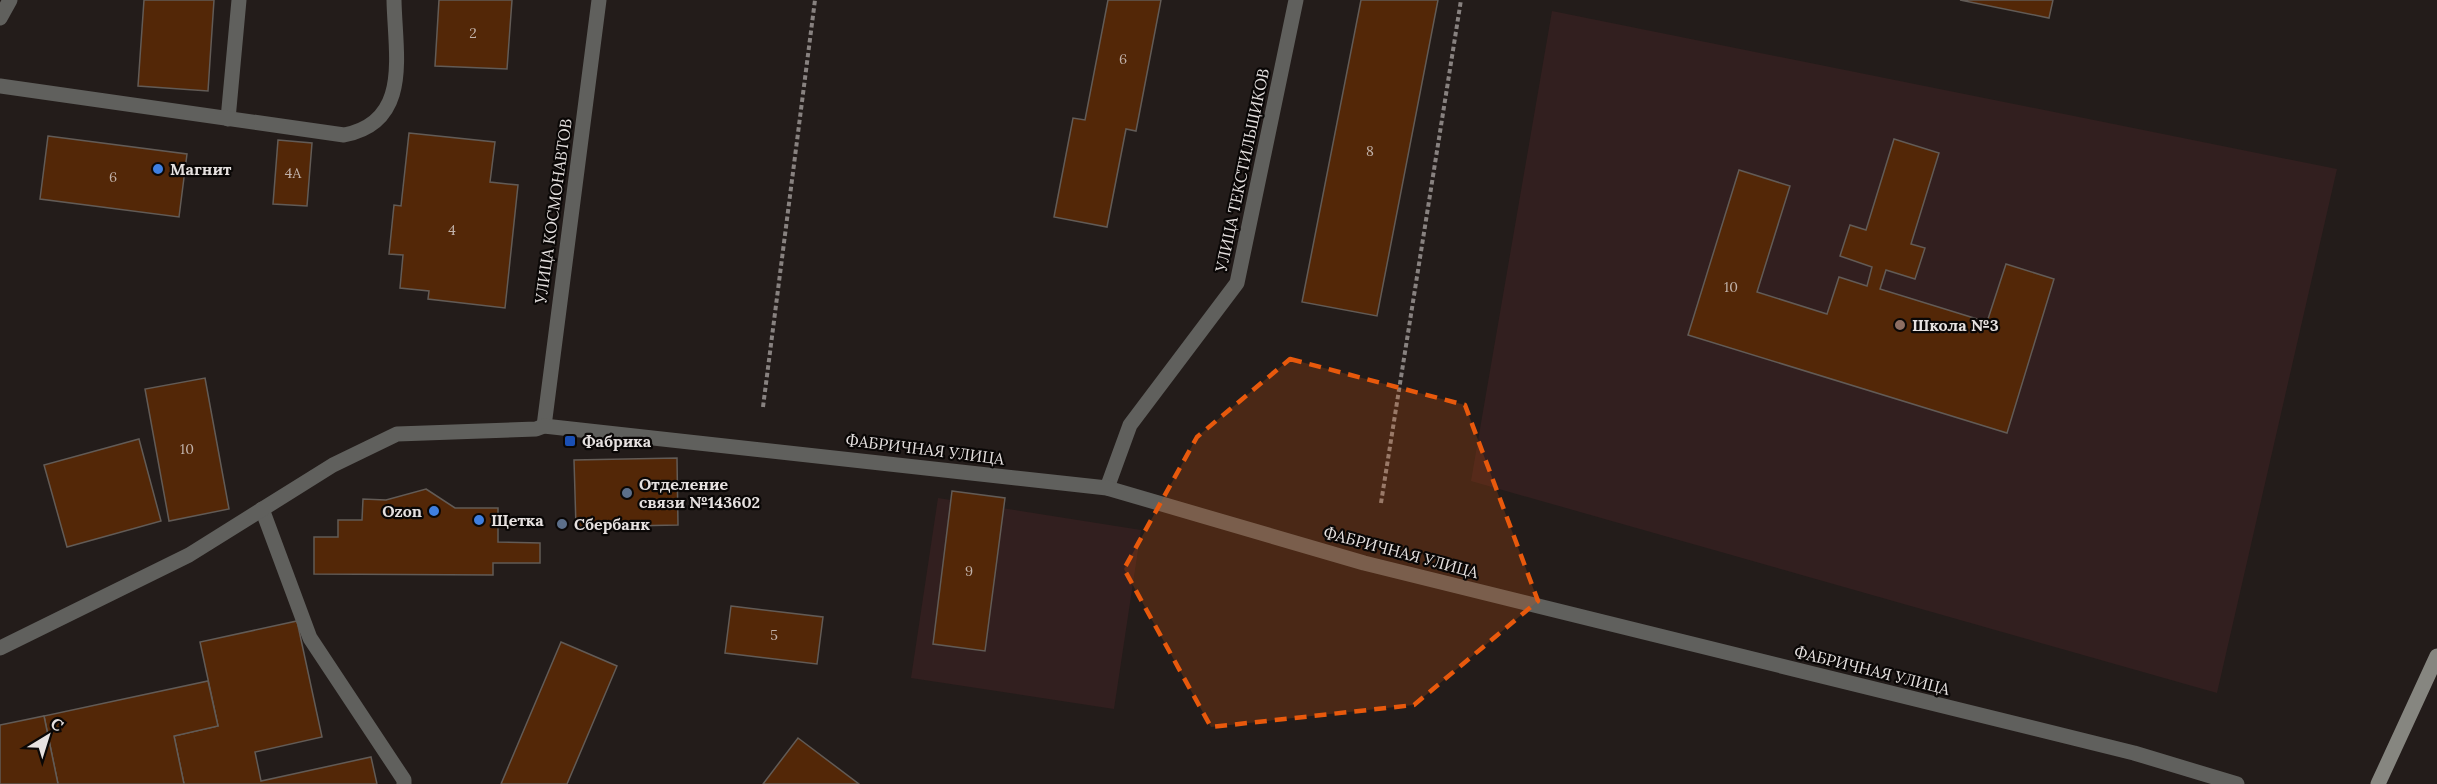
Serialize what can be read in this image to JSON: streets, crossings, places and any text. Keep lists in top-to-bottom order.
{
  "streets": {
    "street": ["УЛИЦА ТЕКСТИЛЬЩИКОВ", "УЛИЦА КОСМОНАВТОВ", "ФАБРИЧНАЯ УЛИЦА"]
  },
  "crossings": [
    ["УЛИЦА ТЕКСТИЛЬЩИКОВ", "ФАБРИЧНАЯ УЛИЦА"],
    ["УЛИЦА КОСМОНАВТОВ", "ФАБРИЧНАЯ УЛИЦА"]
  ],
  "places": {
    "other": [
      "Магнит",
      "Школа №3",
      "Отделение связи №143602",
      "Ozon",
      "Щетка",
      "Сбербанк"
    ],
    "transit": ["Фабрика"]
  },
  "house_numbers": [
    "2",
    "6",
    "8",
    "4А",
    "6",
    "4",
    "10",
    "10",
    "9",
    "5"
  ],
  "north": "top right"
}
